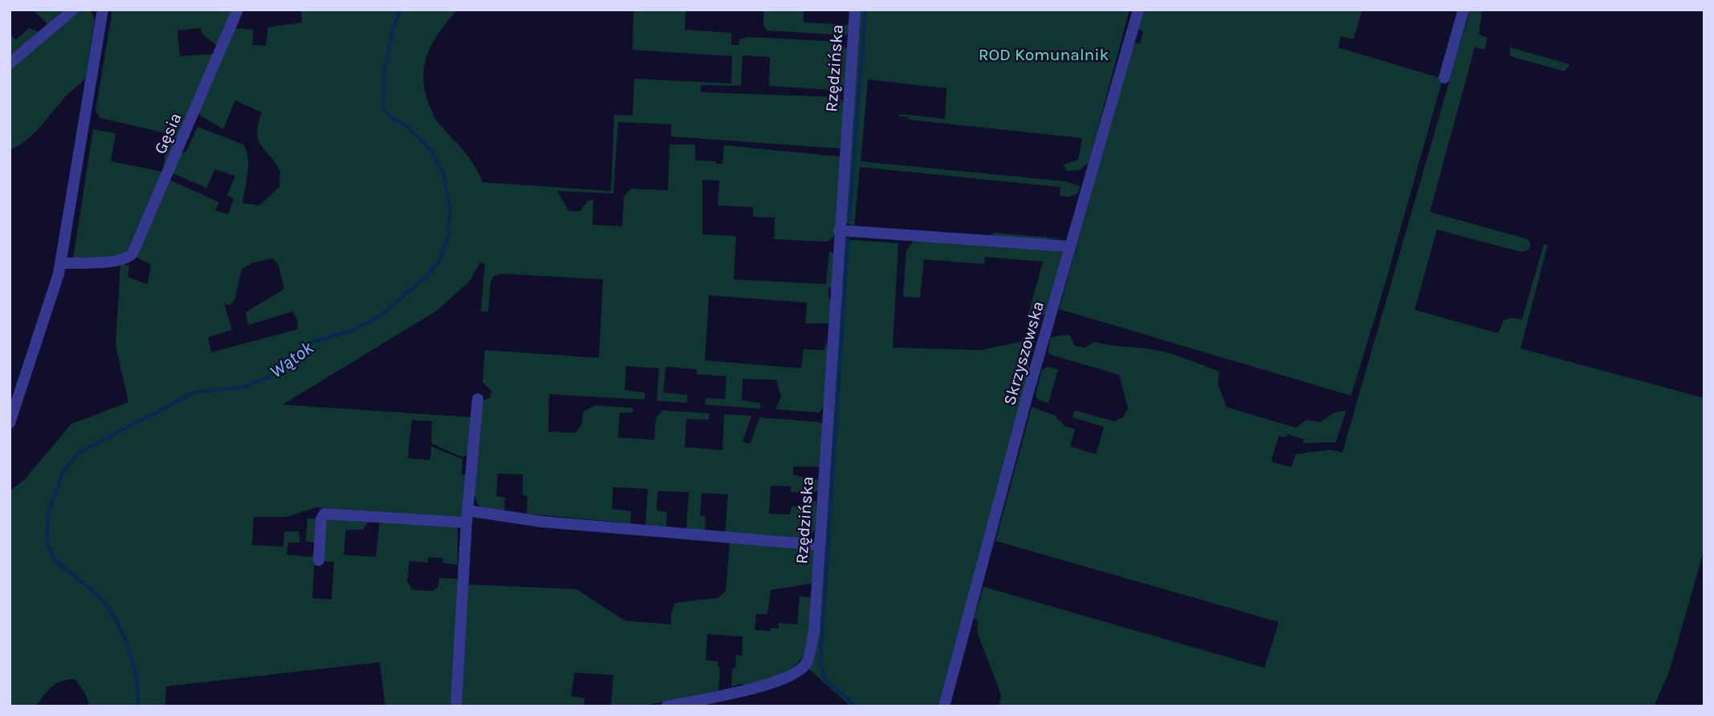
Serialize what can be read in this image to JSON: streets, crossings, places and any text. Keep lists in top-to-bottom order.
{
  "streets": {
    "street": ["Rzędzińska", "Gęsia", "Skrzyszowska"]
  },
  "water": ["Wątok"],
  "parks": ["ROD Komunalnik"]
}
